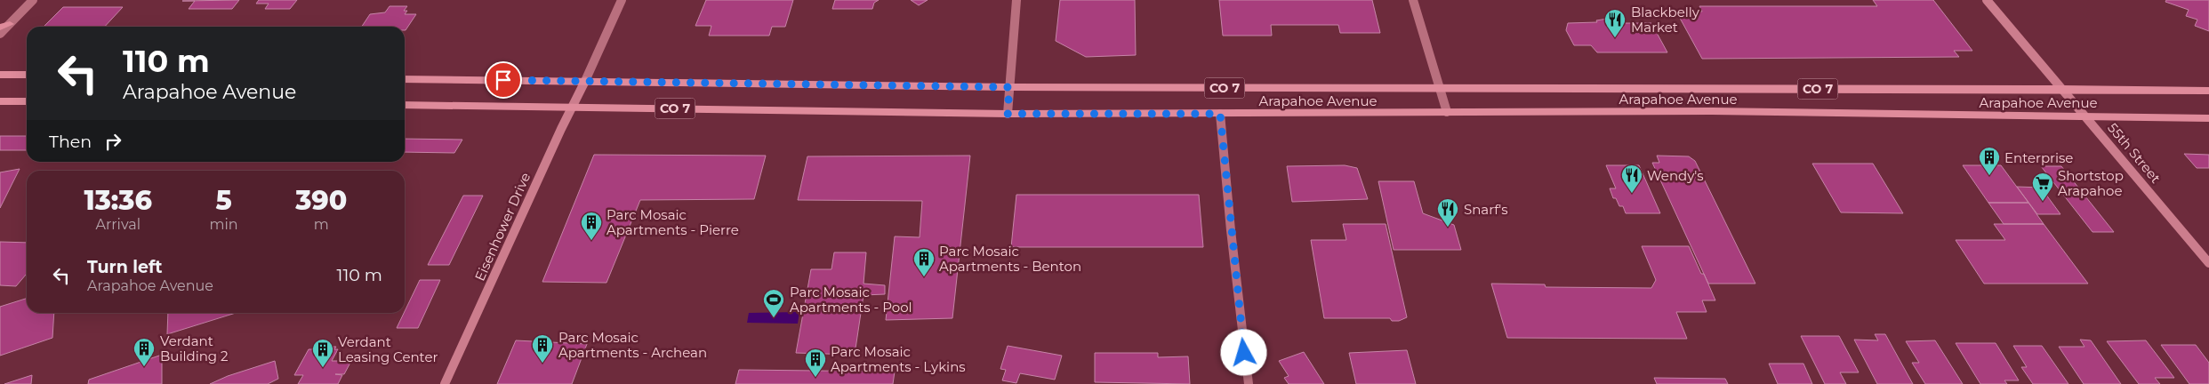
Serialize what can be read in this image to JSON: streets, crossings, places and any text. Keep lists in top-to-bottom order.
{
  "streets": {
    "main road": [
      "CO 7",
      "Arapahoe Avenue",
      "55th Street",
      "Eisenhower Drive"
    ]
  },
  "crossings": [
    ["Arapahoe Avenue", "55th Street"],
    ["Arapahoe Avenue", "Eisenhower Drive"]
  ],
  "places": {
    "restaurant": ["Blackbelly Market", "Wendy's", "Snarf's"],
    "building": [
      "Enterprise",
      "Parc Mosaic Apartments - Pierre",
      "Parc Mosaic Apartments - Benton",
      "Parc Mosaic Apartments - Archean",
      "Verdant Building 2",
      "Verdant Leasing Center",
      "Parc Mosaic Apartments - Lykins"
    ],
    "supermarket": ["Shortstop Arapahoe"],
    "sports": ["Parc Mosaic Apartments - Pool"]
  },
  "page": {
    "turn": ["110 m", "Arapahoe Avenue"],
    "then": "Then",
    "eta": [
      "13:36",
      "Arrival",
      "5",
      "min",
      "390",
      "m"
    ],
    "list": [
      {
        "name": "Turn left",
        "note": "Arapahoe Avenue",
        "value": "110 m"
      }
    ]
  }
}
